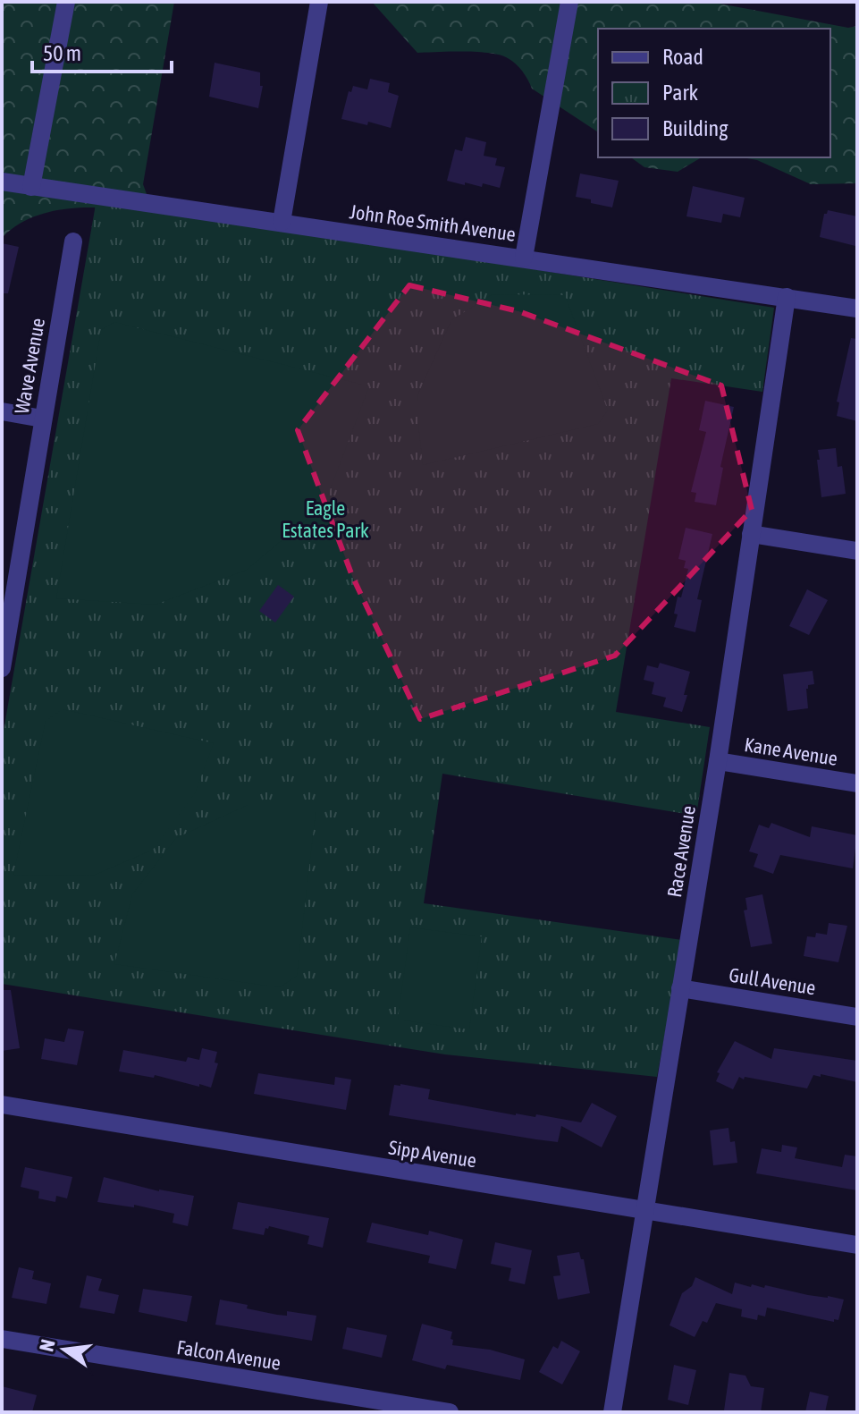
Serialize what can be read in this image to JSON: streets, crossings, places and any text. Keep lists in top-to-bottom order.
{
  "streets": {
    "street": [
      "John Roe Smith Avenue",
      "Wave Avenue",
      "Kane Avenue",
      "Race Avenue",
      "Gull Avenue",
      "Sipp Avenue",
      "Falcon Avenue"
    ]
  },
  "crossings": [
    ["John Roe Smith Avenue", "Race Avenue"],
    ["Kane Avenue", "Race Avenue"],
    ["Race Avenue", "Gull Avenue"],
    ["Race Avenue", "Sipp Avenue"]
  ],
  "parks": ["Eagle Estates Park"],
  "legend": ["Road", "Park", "Building"],
  "scale_bar": "50 m",
  "north": "left"
}
